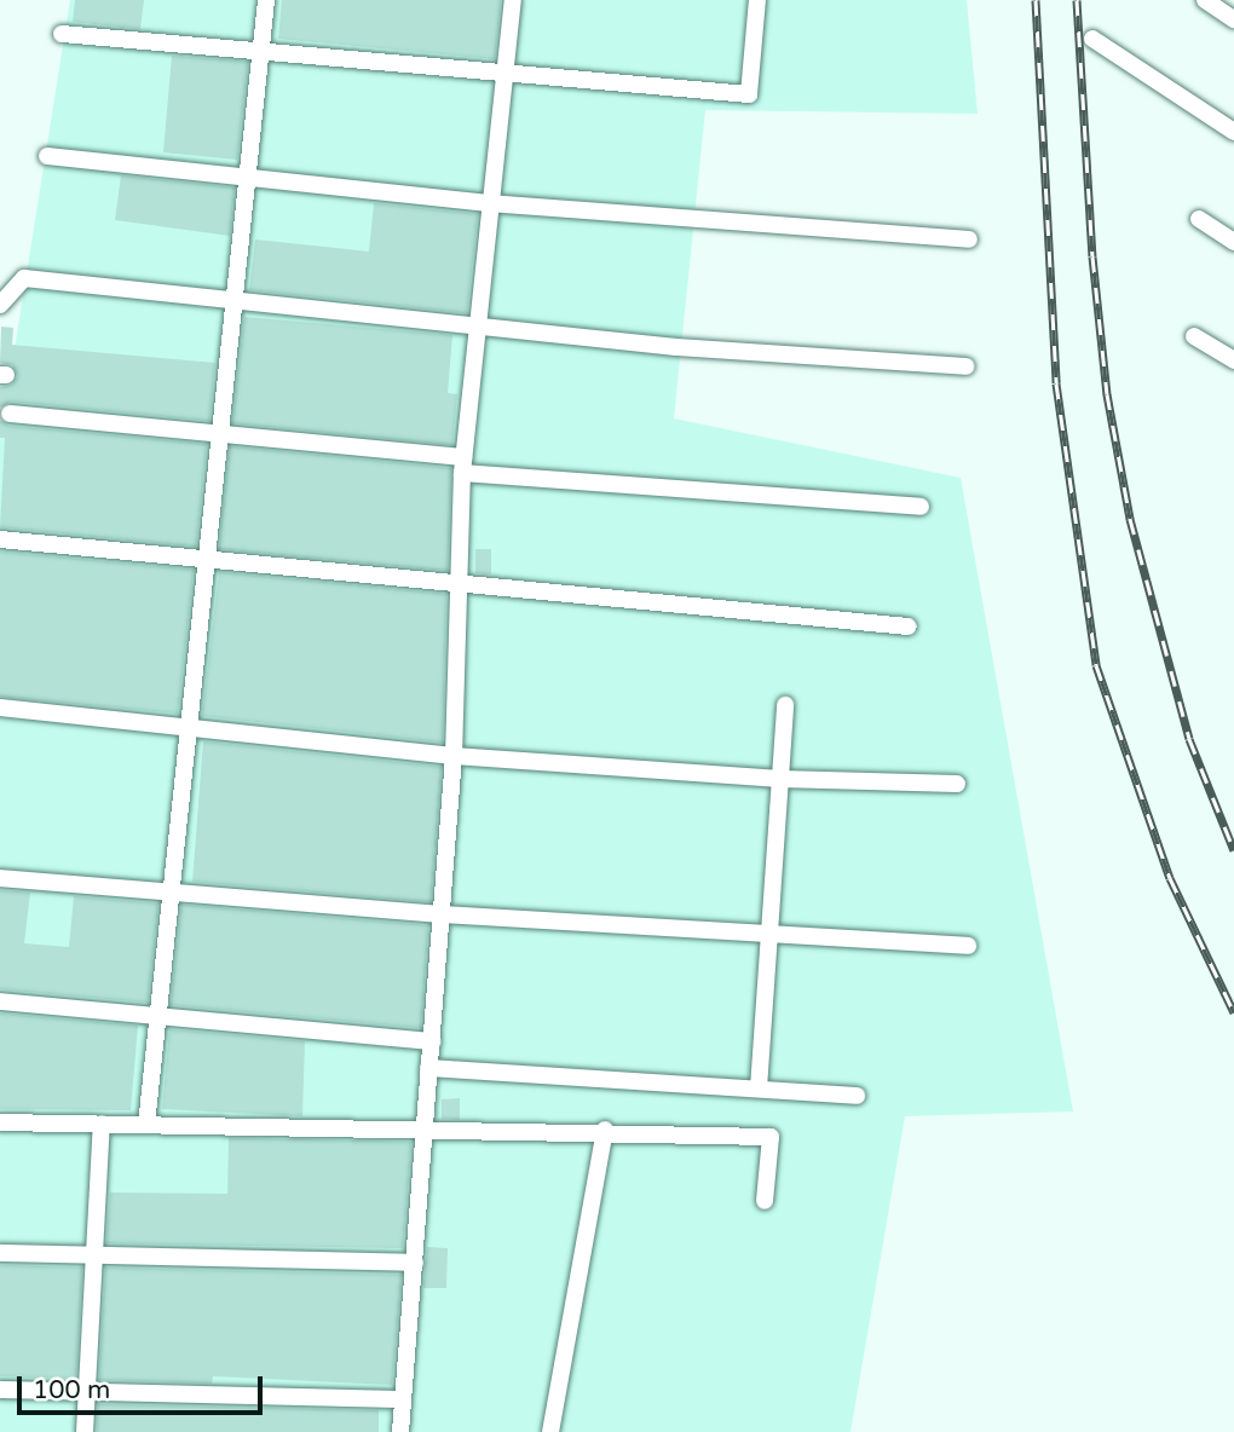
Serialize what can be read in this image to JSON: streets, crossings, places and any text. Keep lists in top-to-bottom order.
{
  "scale_bar": "100 m"
}
